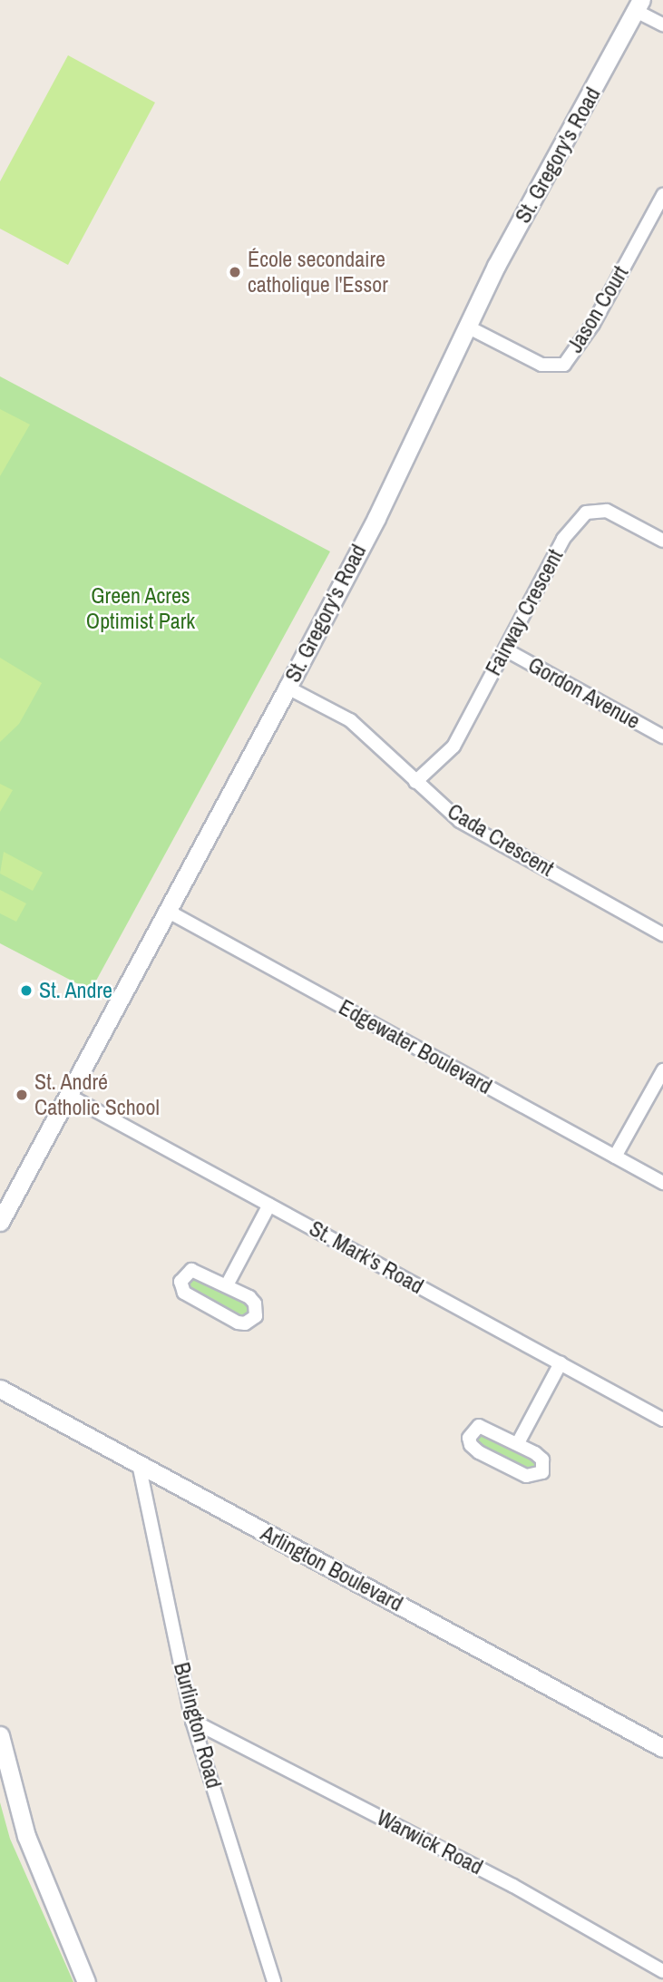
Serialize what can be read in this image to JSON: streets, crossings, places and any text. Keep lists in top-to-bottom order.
{
  "streets": {
    "street": [
      "St. Gregory's Road",
      "Jason Court",
      "Fairway Crescent",
      "Gordon Avenue",
      "Cada Crescent",
      "Edgewater Boulevard",
      "St. Mark's Road",
      "Arlington Boulevard",
      "Burlington Road",
      "Warwick Road"
    ]
  },
  "crossings": [
    ["St. Gregory's Road", "Jason Court"],
    ["St. Gregory's Road", "Cada Crescent"],
    ["St. Gregory's Road", "Edgewater Boulevard"],
    ["St. Gregory's Road", "St. Mark's Road"],
    ["Fairway Crescent", "Gordon Avenue"],
    ["Fairway Crescent", "Cada Crescent"],
    ["Arlington Boulevard", "Burlington Road"],
    ["Burlington Road", "Warwick Road"]
  ],
  "parks": ["Green Acres Optimist Park"],
  "places": ["École secondaire catholique l'Essor", "St. Andre", "St. André Catholic School"]
}
